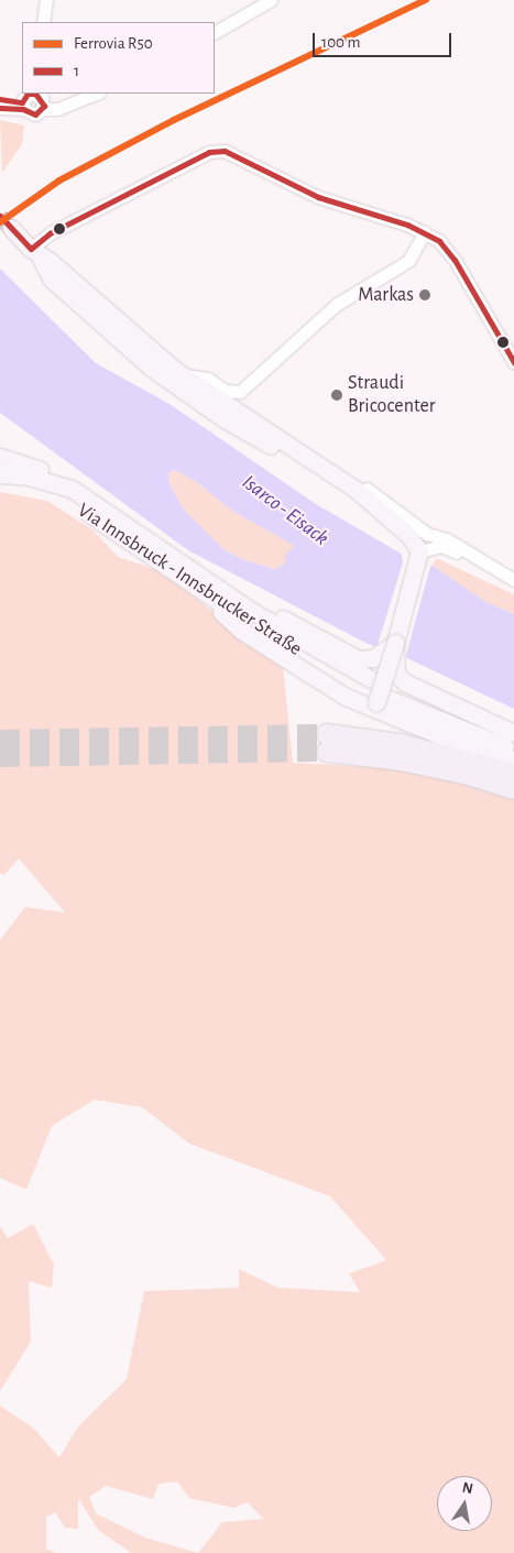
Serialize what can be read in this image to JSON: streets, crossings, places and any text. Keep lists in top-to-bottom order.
{
  "streets": {
    "main road": ["Via Innsbruck - Innsbrucker Straße"]
  },
  "water": ["Isarco - Eisack"],
  "places": ["Markas", "Straudi Bricocenter"],
  "lines": ["rail line R50", "transit line 1"],
  "legend": ["Ferrovia R50", "1"],
  "scale_bar": "100 m",
  "north": "top"
}
